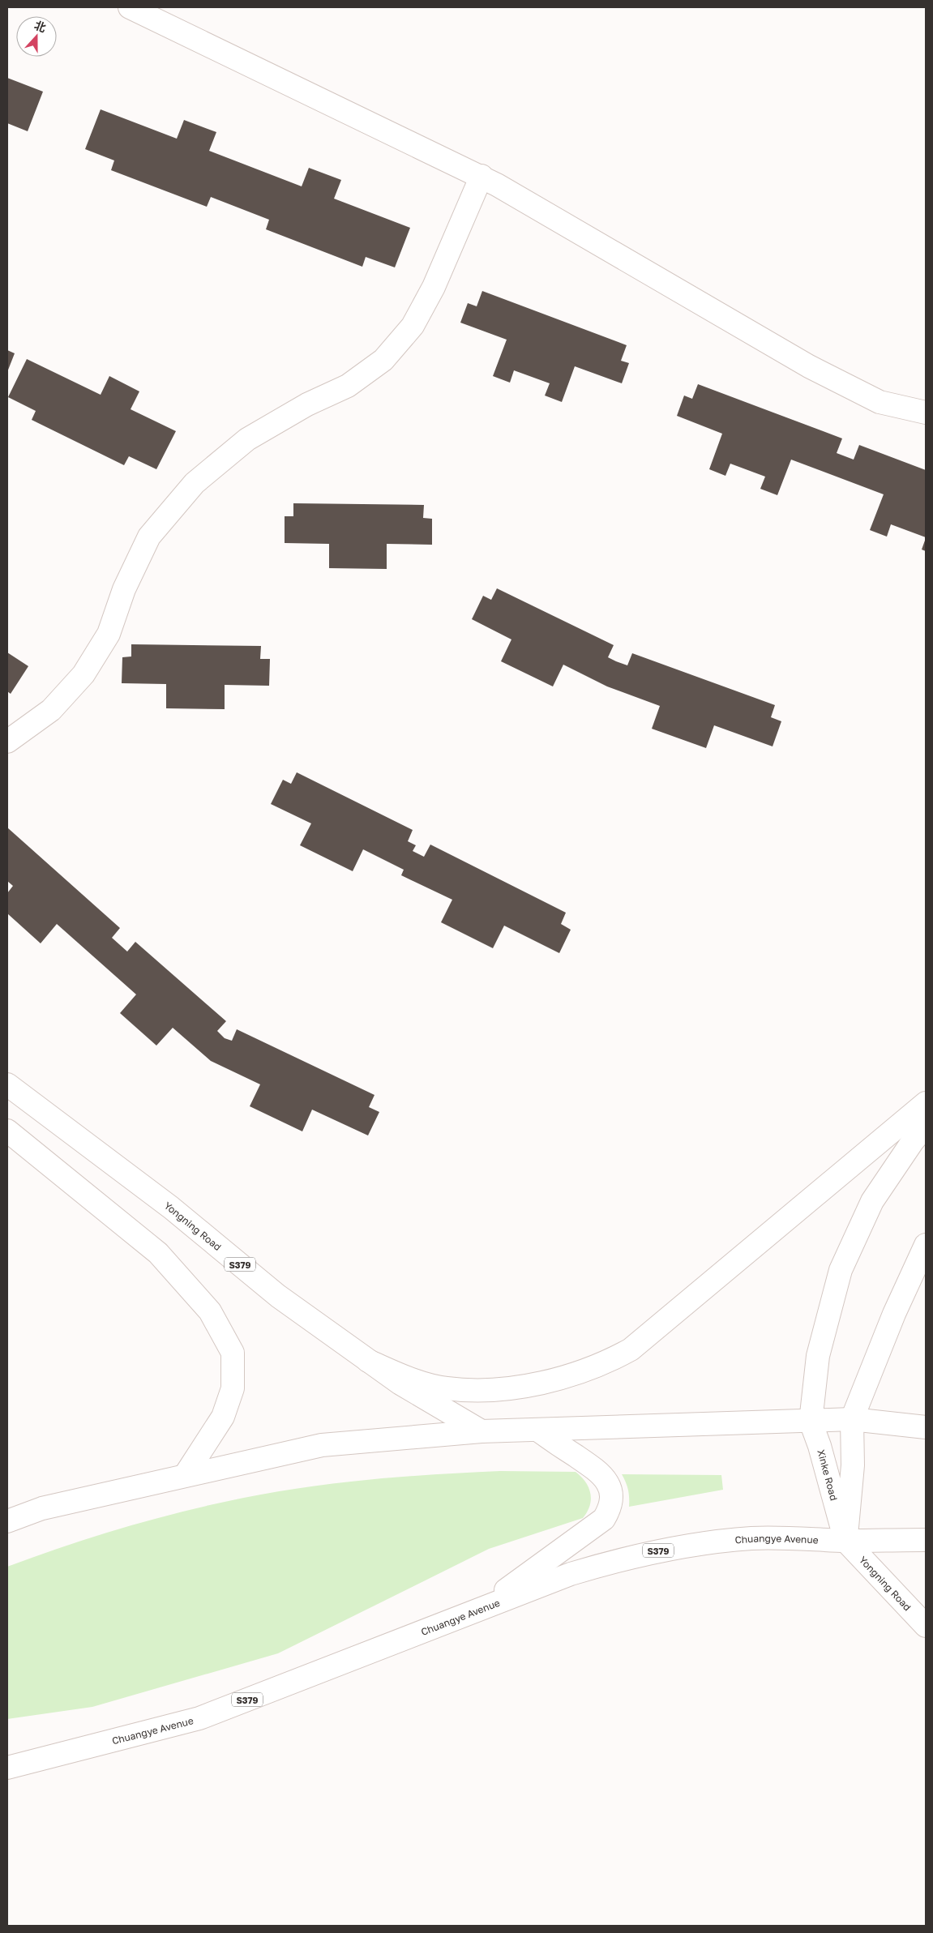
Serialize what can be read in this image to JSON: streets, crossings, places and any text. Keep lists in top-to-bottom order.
{
  "streets": {
    "main road": [
      "Yongning Road",
      "S379",
      "Xinke Road",
      "Chuangye Avenue"
    ]
  },
  "crossings": [
    ["Yongning Road", "Xinke Road"],
    ["Yongning Road", "Chuangye Avenue"],
    ["S379", "Chuangye Avenue"],
    ["Xinke Road", "Chuangye Avenue"]
  ],
  "north": "top"
}
